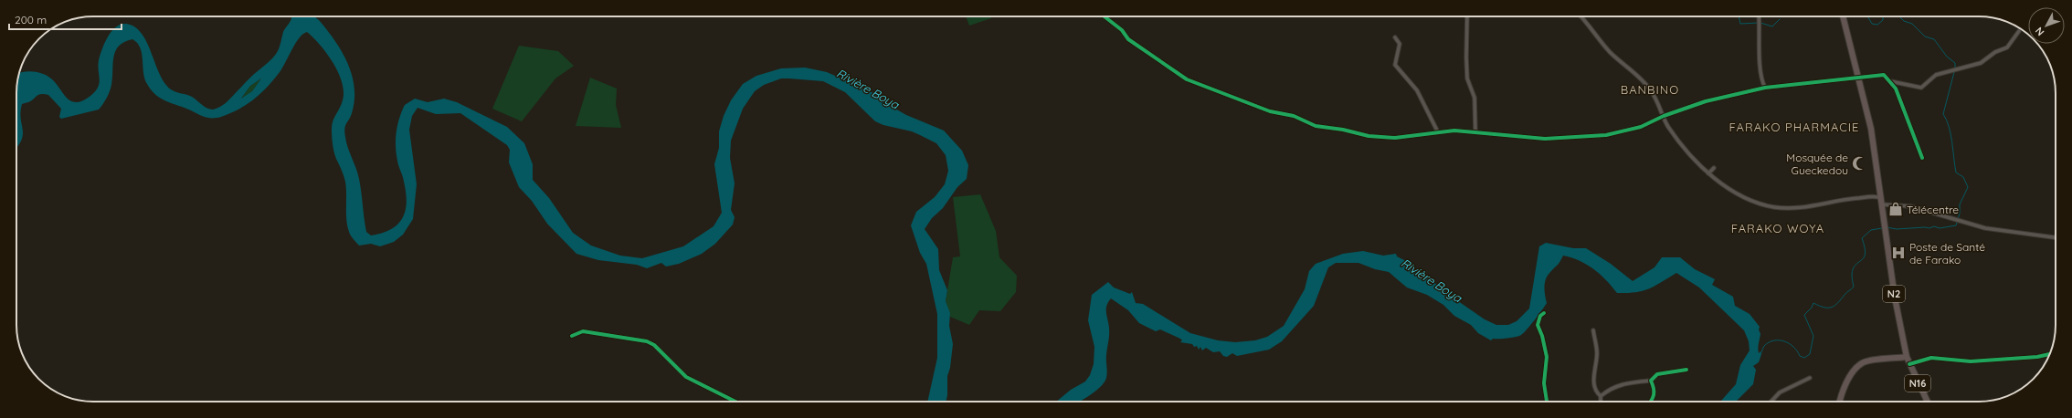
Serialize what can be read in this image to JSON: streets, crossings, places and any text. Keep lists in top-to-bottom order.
{
  "streets": {
    "highway": ["N2"],
    "main road": ["N16"]
  },
  "crossings": [
    ["N2", "N16"]
  ],
  "districts": ["BANBINO", "FARAKO PHARMACIE", "FARAKO WOYA"],
  "water": ["Rivière Boya"],
  "places": {
    "mosque": ["Mosquée de Gueckedou"],
    "shop": ["Télécentre"],
    "hospital": ["Poste de Santé de Farako"]
  },
  "scale_bar": "200 m",
  "north": "bottom left"
}
